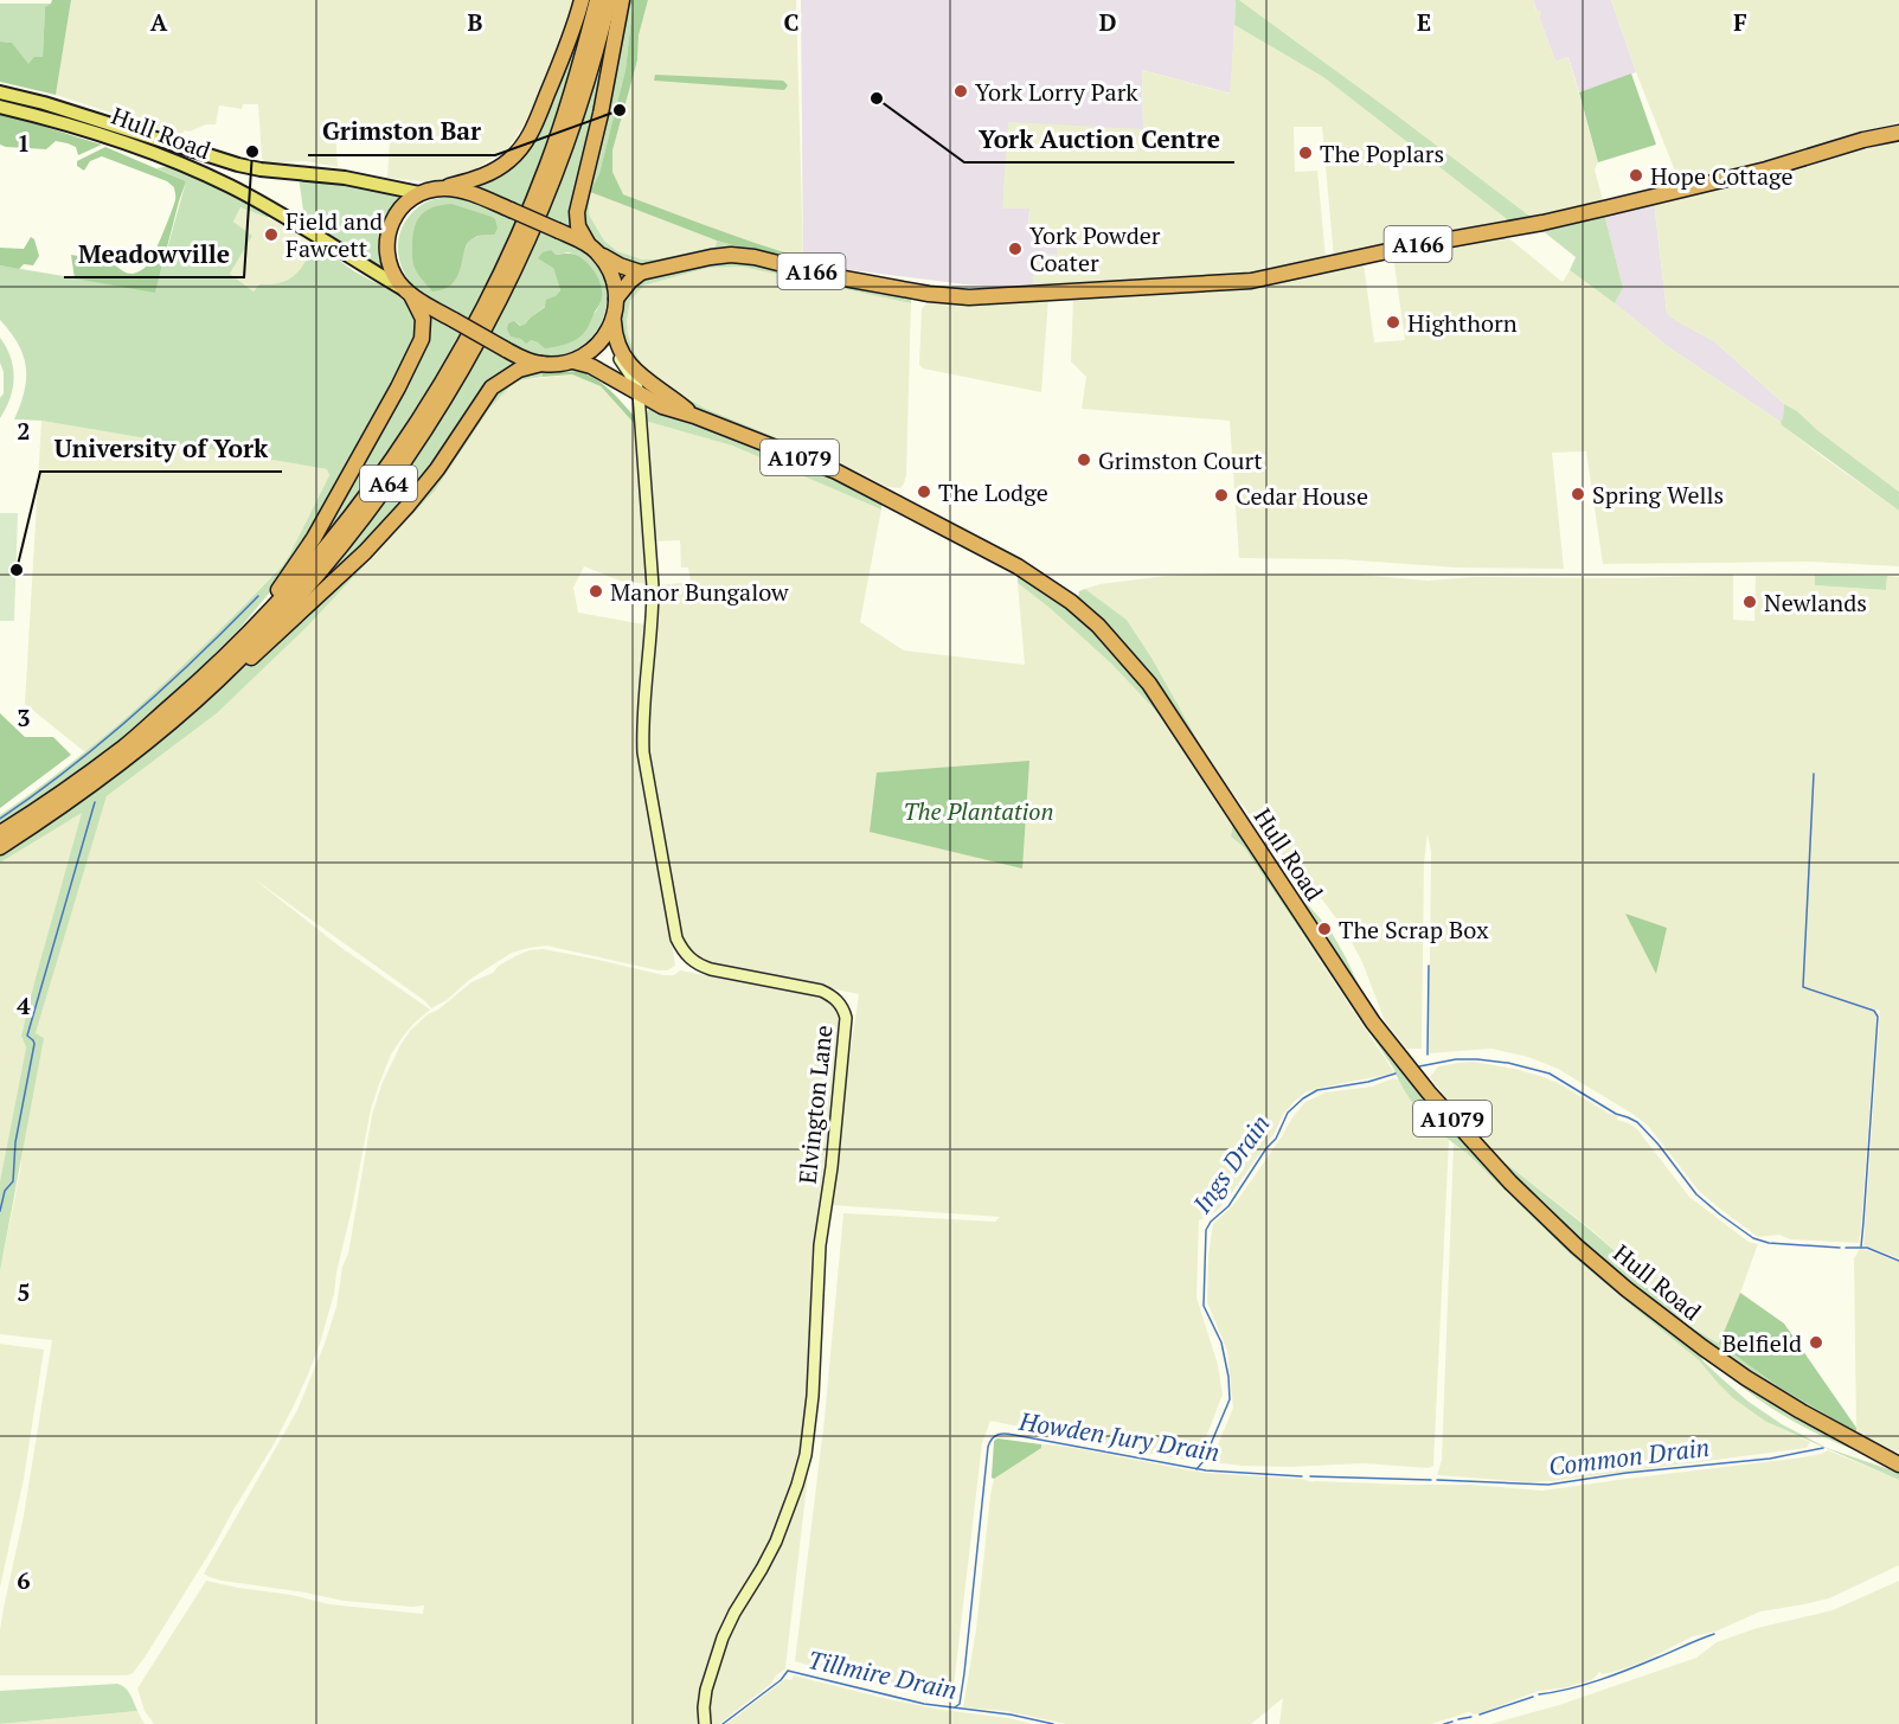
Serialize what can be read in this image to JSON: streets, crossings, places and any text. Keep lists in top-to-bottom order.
{
  "streets": {
    "highway": [
      "Hull Road",
      "A166",
      "A1079",
      "A64"
    ],
    "main road": ["Elvington Lane"]
  },
  "crossings": [
    ["Hull Road", "Elvington Lane"]
  ],
  "water": [
    "Ings Drain",
    "Howden Jury Drain",
    "Common Drain",
    "Tillmire Drain"
  ],
  "parks": ["The Plantation"],
  "places": [
    "York Lorry Park",
    "York Auction Centre",
    "Grimston Bar",
    "Meadowville",
    "The Poplars",
    "Hope Cottage",
    "Field and Fawcett",
    "York Powder Coater",
    "Highthorn",
    "Grimston Court",
    "The Lodge",
    "Spring Wells",
    "Cedar House",
    "University of York",
    "Manor Bungalow",
    "Newlands",
    "The Scrap Box",
    "Belfield"
  ],
  "grid": {
    "columns": [
      "A",
      "B",
      "C",
      "D",
      "E",
      "F"
    ],
    "rows": [
      "1",
      "2",
      "3",
      "4",
      "5",
      "6"
    ]
  }
}
